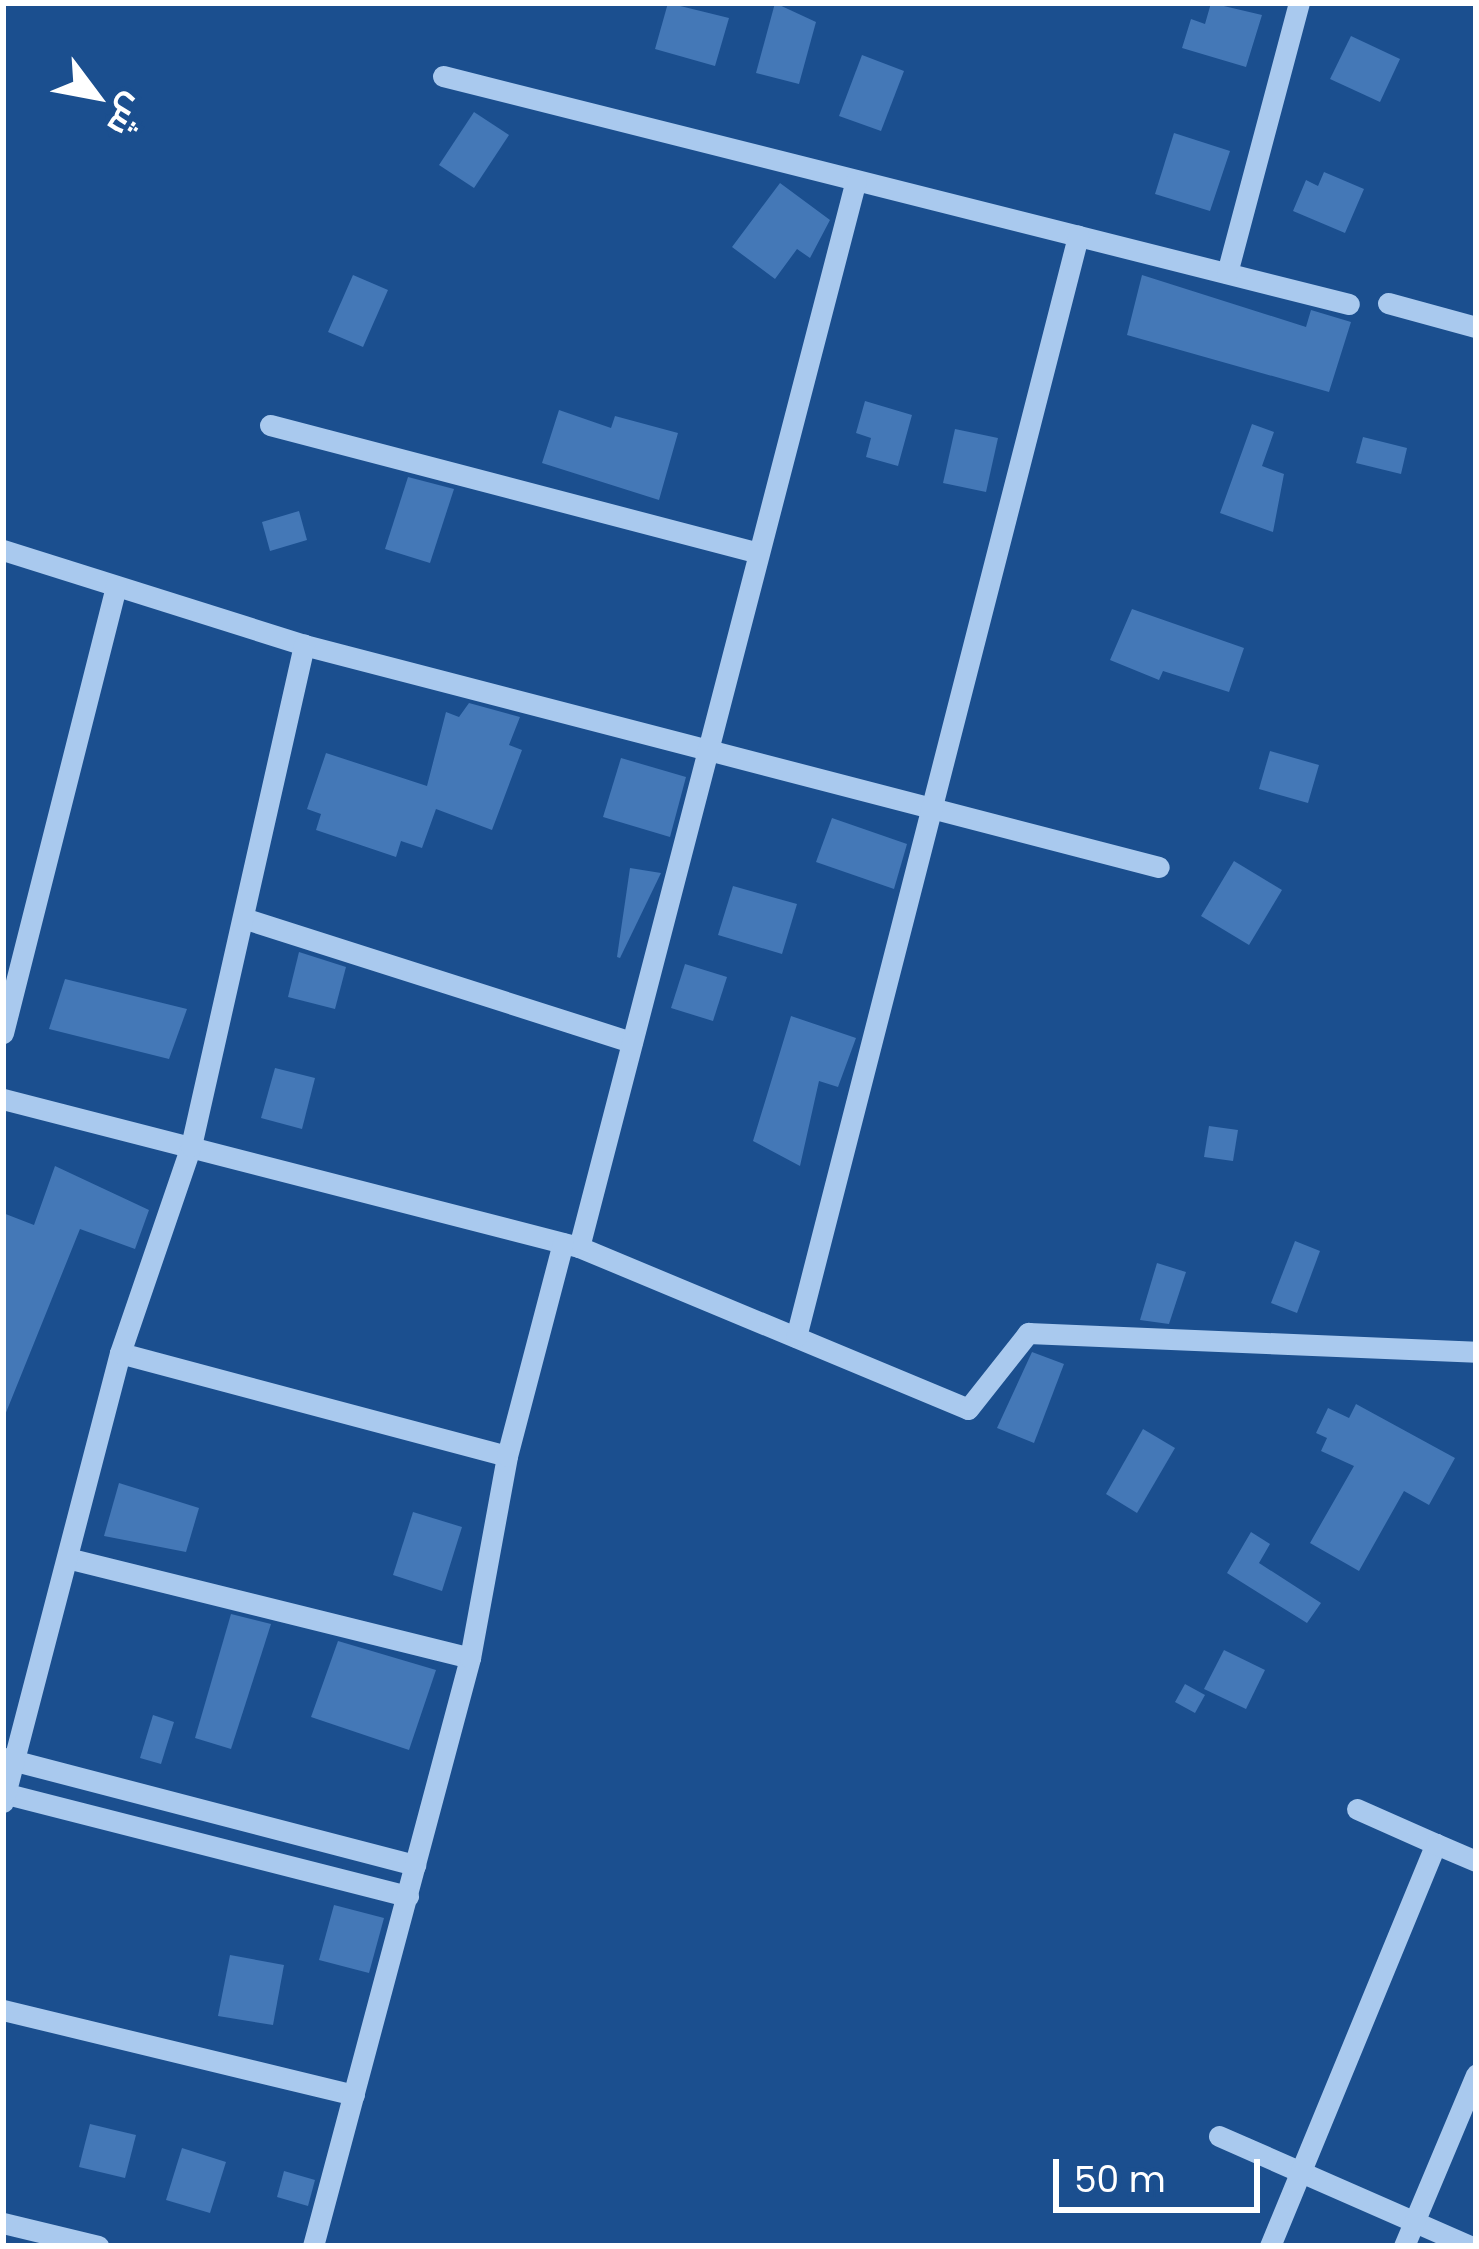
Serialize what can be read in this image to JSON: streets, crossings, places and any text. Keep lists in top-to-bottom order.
{
  "scale_bar": "50 m",
  "north": "bottom right"
}
